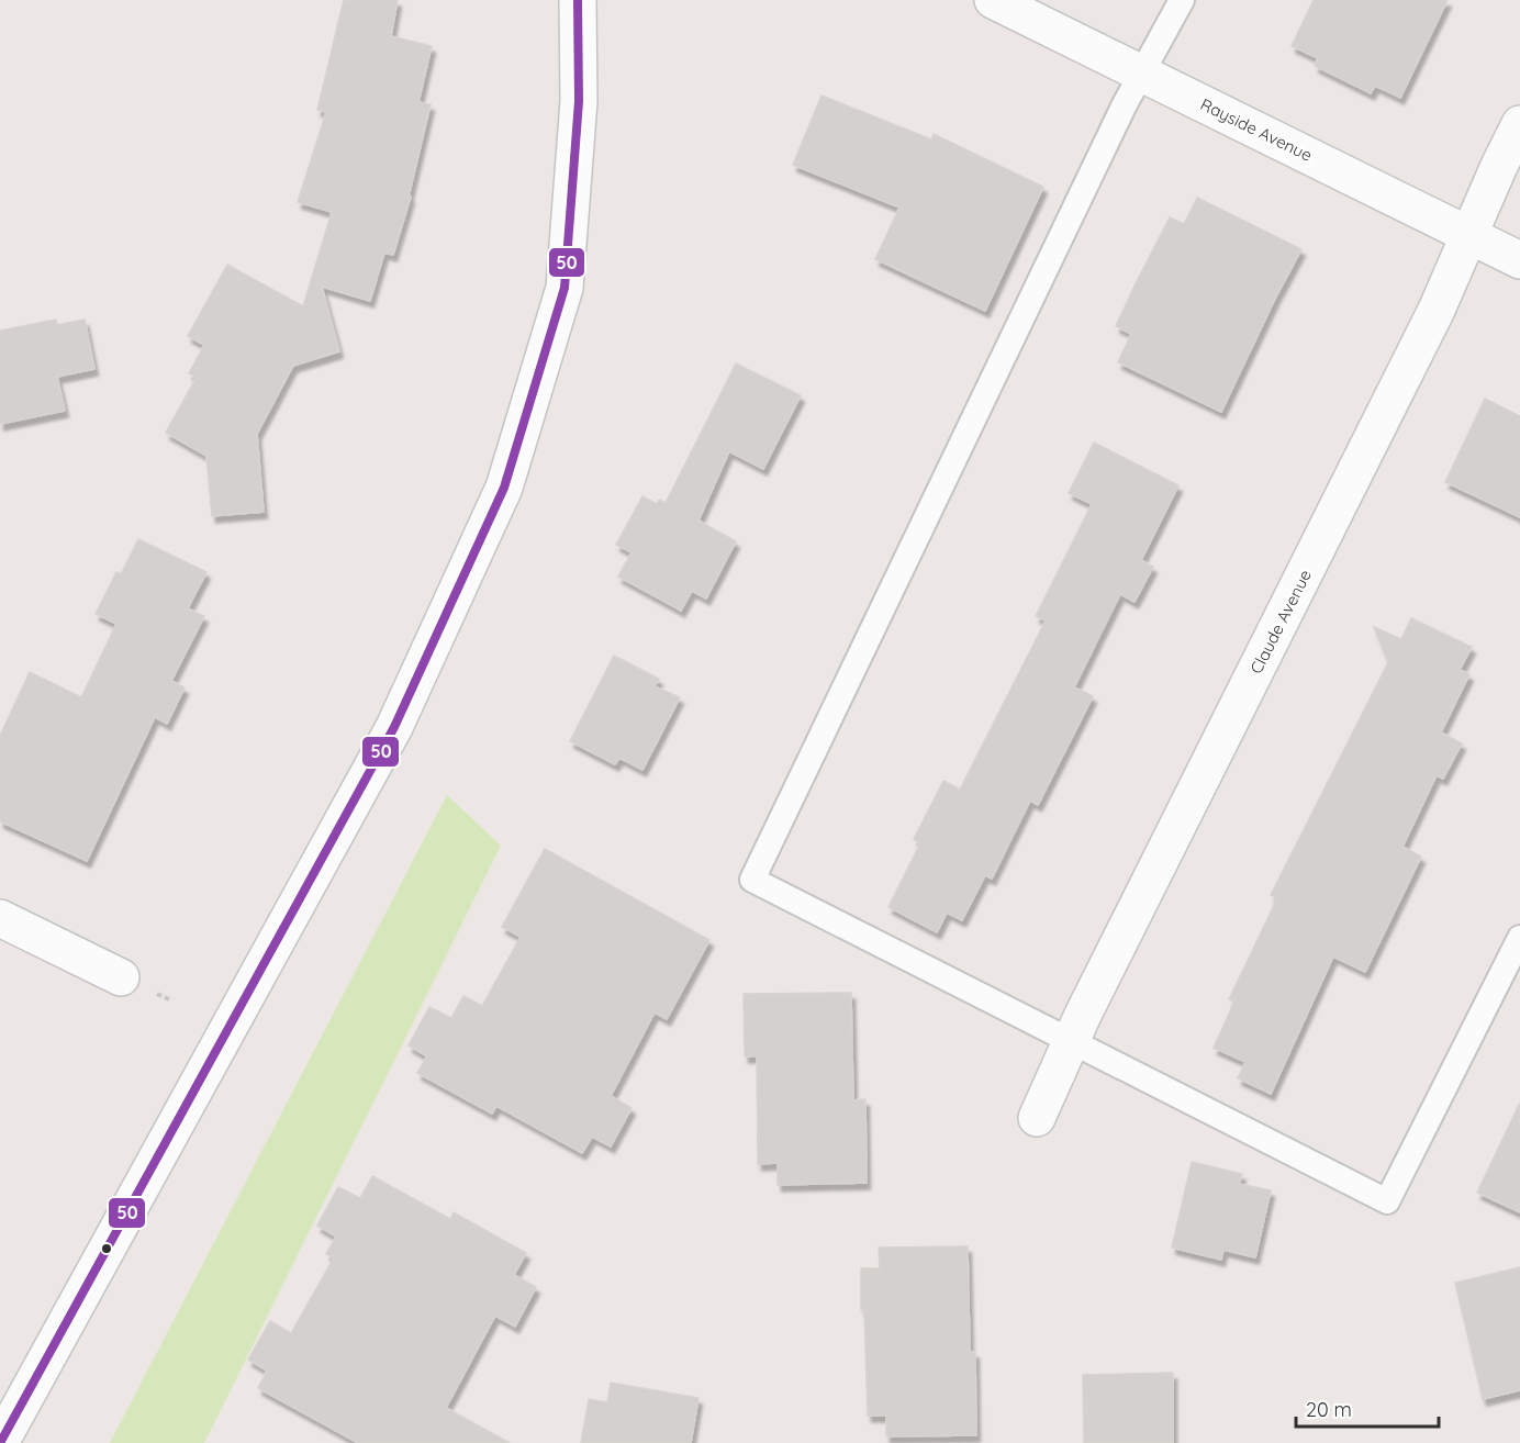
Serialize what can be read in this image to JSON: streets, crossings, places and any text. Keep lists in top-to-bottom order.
{
  "streets": {
    "street": ["Rayside Avenue", "Claude Avenue"]
  },
  "crossings": [
    ["Rayside Avenue", "Claude Avenue"]
  ],
  "lines": ["transit line 50"],
  "scale_bar": "20 m"
}
